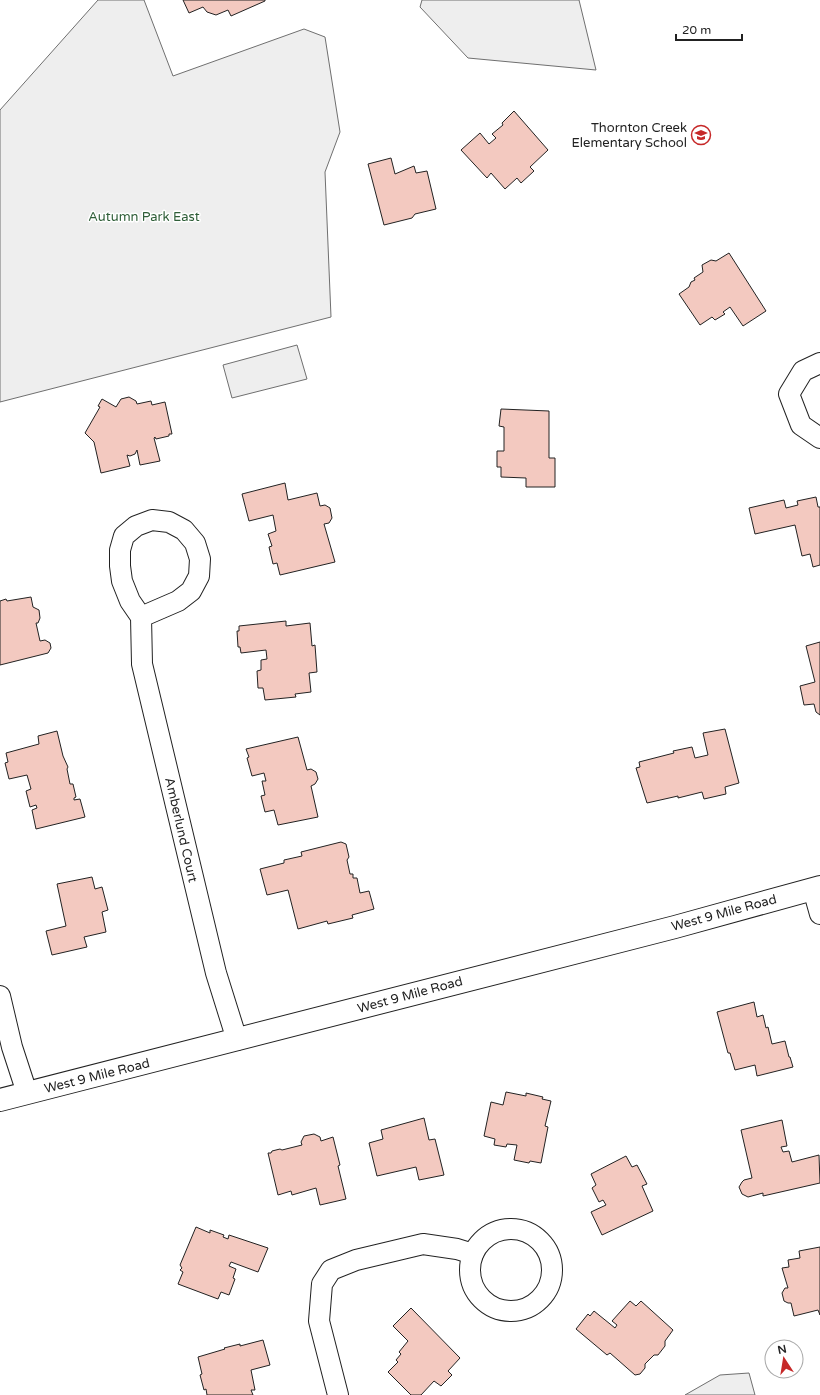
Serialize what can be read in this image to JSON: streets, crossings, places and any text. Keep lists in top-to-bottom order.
{
  "streets": {
    "street": ["Amberlund Court", "West 9 Mile Road"]
  },
  "crossings": [
    ["Amberlund Court", "West 9 Mile Road"]
  ],
  "parks": ["Autumn Park East"],
  "places": {
    "school or university": ["Thornton Creek Elementary School"]
  },
  "scale_bar": "20 m",
  "north": "top"
}
